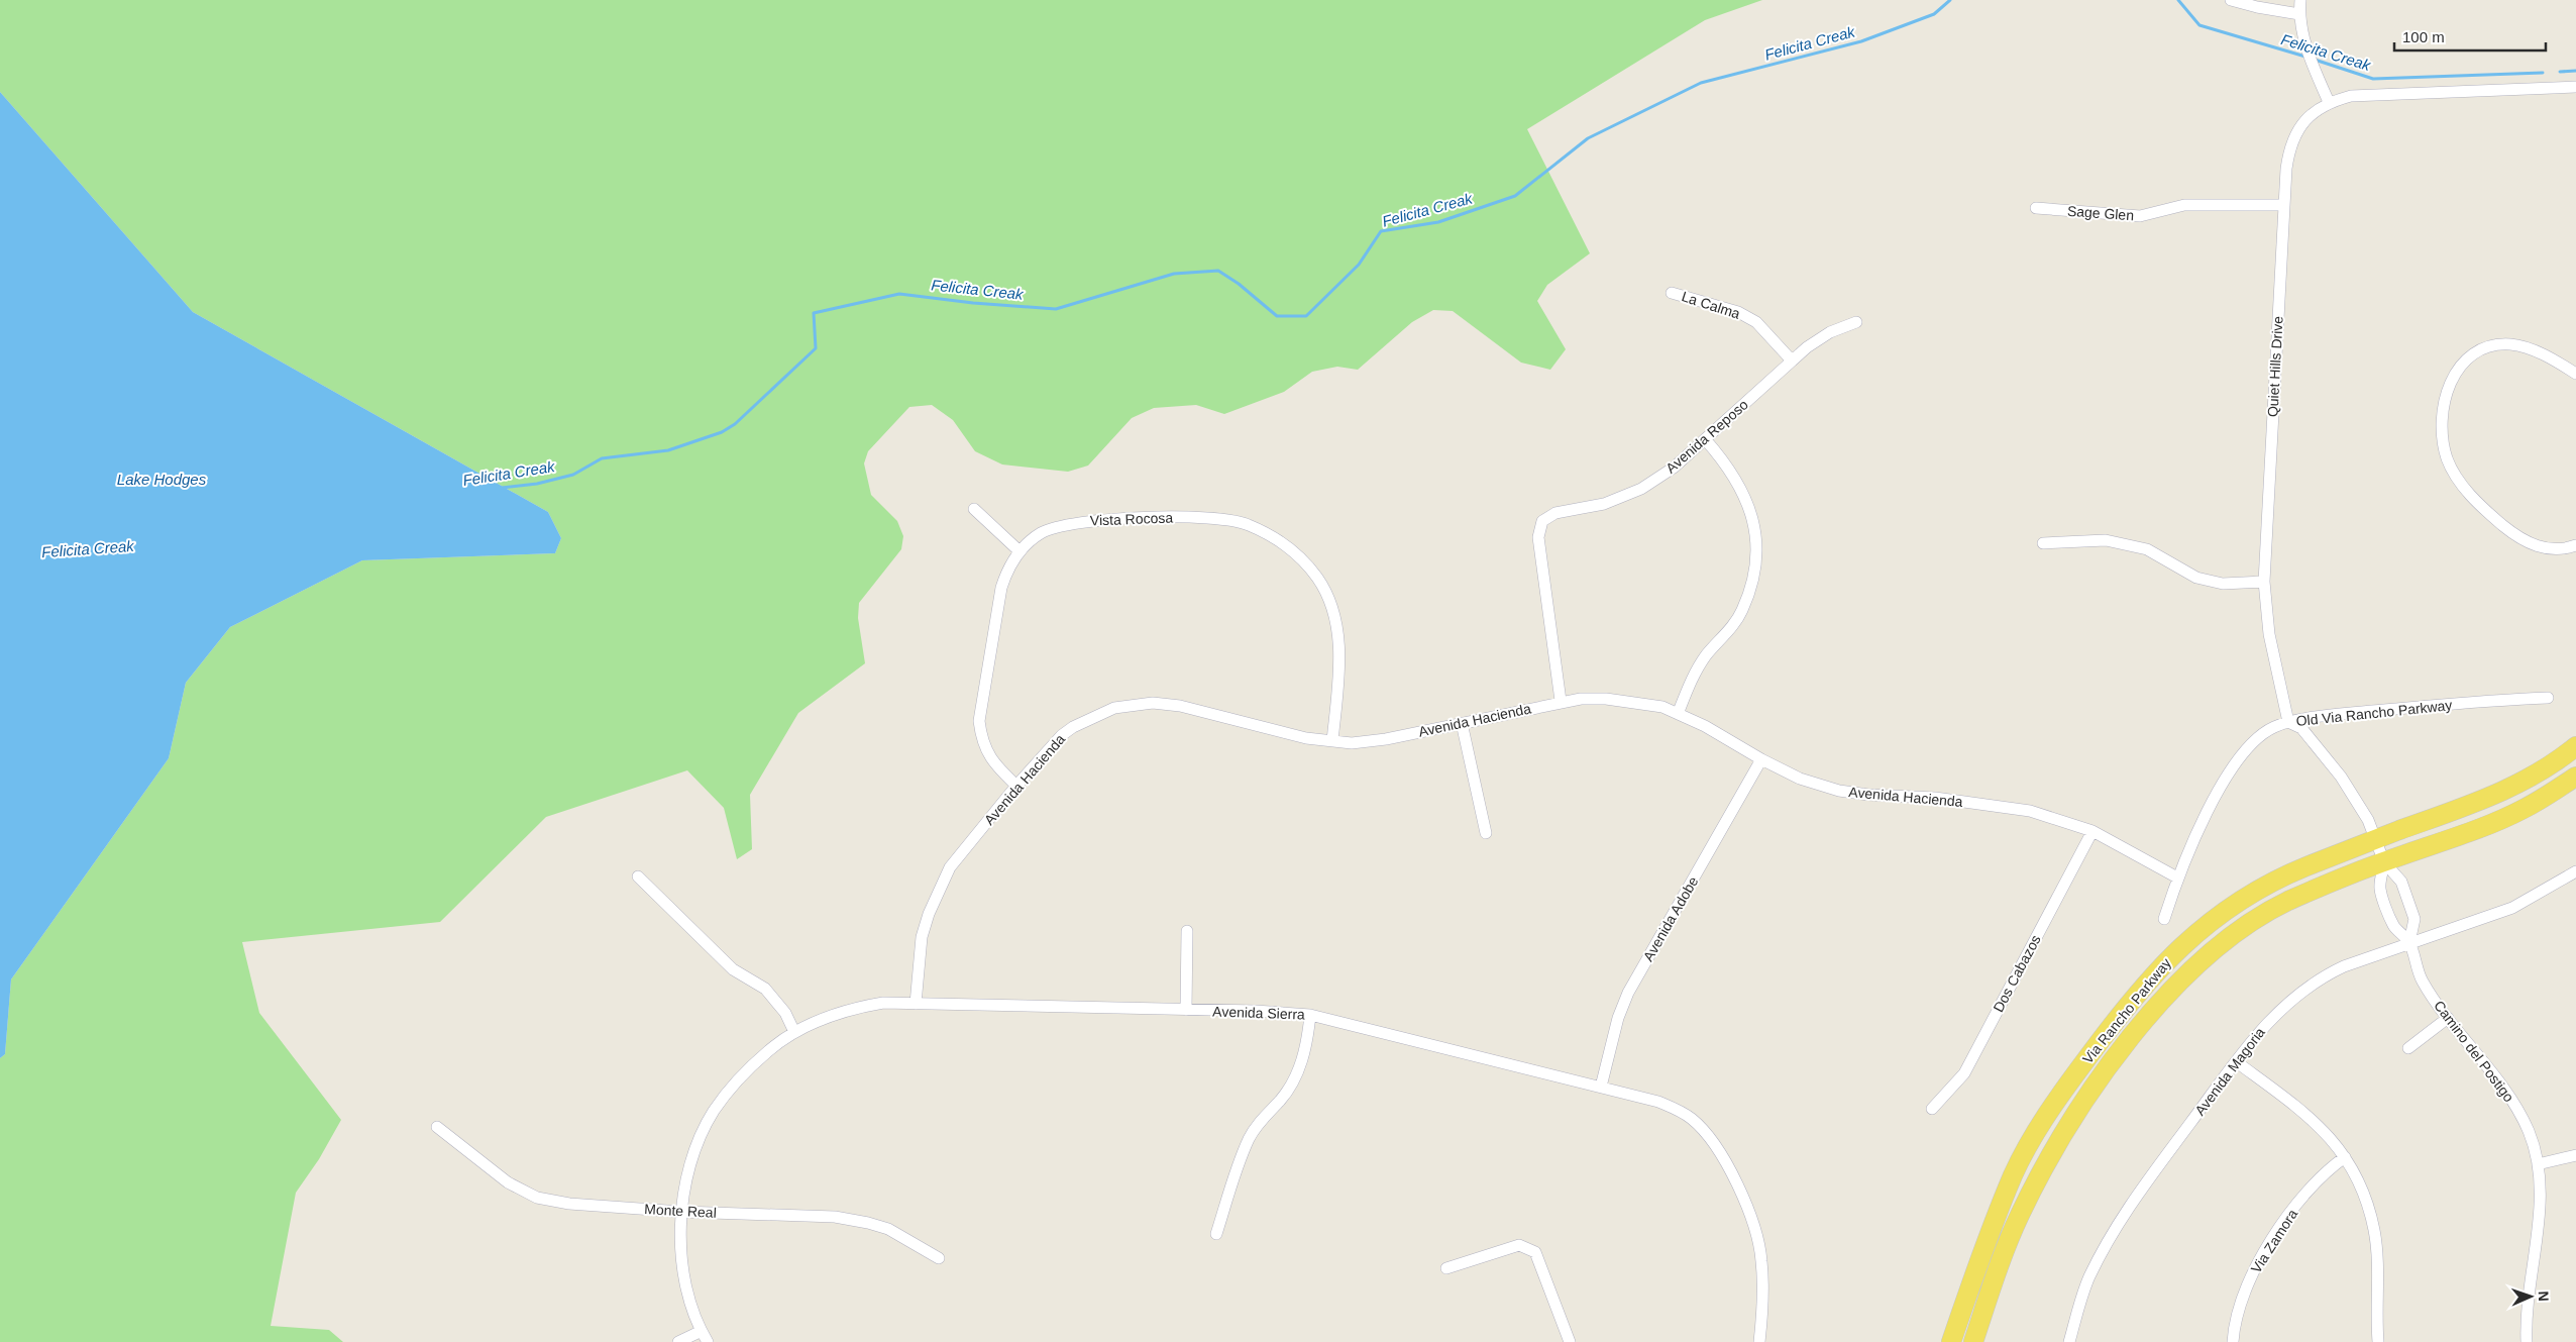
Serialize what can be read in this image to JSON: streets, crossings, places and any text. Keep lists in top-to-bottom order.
{
  "streets": {
    "main road": ["Via Rancho Parkway"],
    "street": [
      "Sage Glen",
      "La Calma",
      "Quiet Hills Drive",
      "Avenida Reposo",
      "Vista Rocosa",
      "Old Via Rancho Parkway",
      "Avenida Hacienda",
      "Avenida Adobe",
      "Dos Cabazos",
      "Avenida Sierra",
      "Camino del Postigo",
      "Avenida Magoria",
      "Monte Real",
      "Via Zamora"
    ]
  },
  "crossings": [
    ["Sage Glen", "Quiet Hills Drive"],
    ["La Calma", "Avenida Reposo"],
    ["Quiet Hills Drive", "Old Via Rancho Parkway"],
    ["Avenida Reposo", "Avenida Hacienda"],
    ["Vista Rocosa", "Avenida Hacienda"],
    ["Old Via Rancho Parkway", "Avenida Hacienda"],
    ["Avenida Hacienda", "Avenida Adobe"],
    ["Avenida Hacienda", "Dos Cabazos"],
    ["Avenida Hacienda", "Avenida Sierra"],
    ["Avenida Adobe", "Avenida Sierra"],
    ["Avenida Sierra", "Monte Real"],
    ["Camino del Postigo", "Avenida Magoria"]
  ],
  "water": ["Felicita Creak", "Lake Hodges"],
  "scale_bar": "100 m",
  "north": "right"
}
